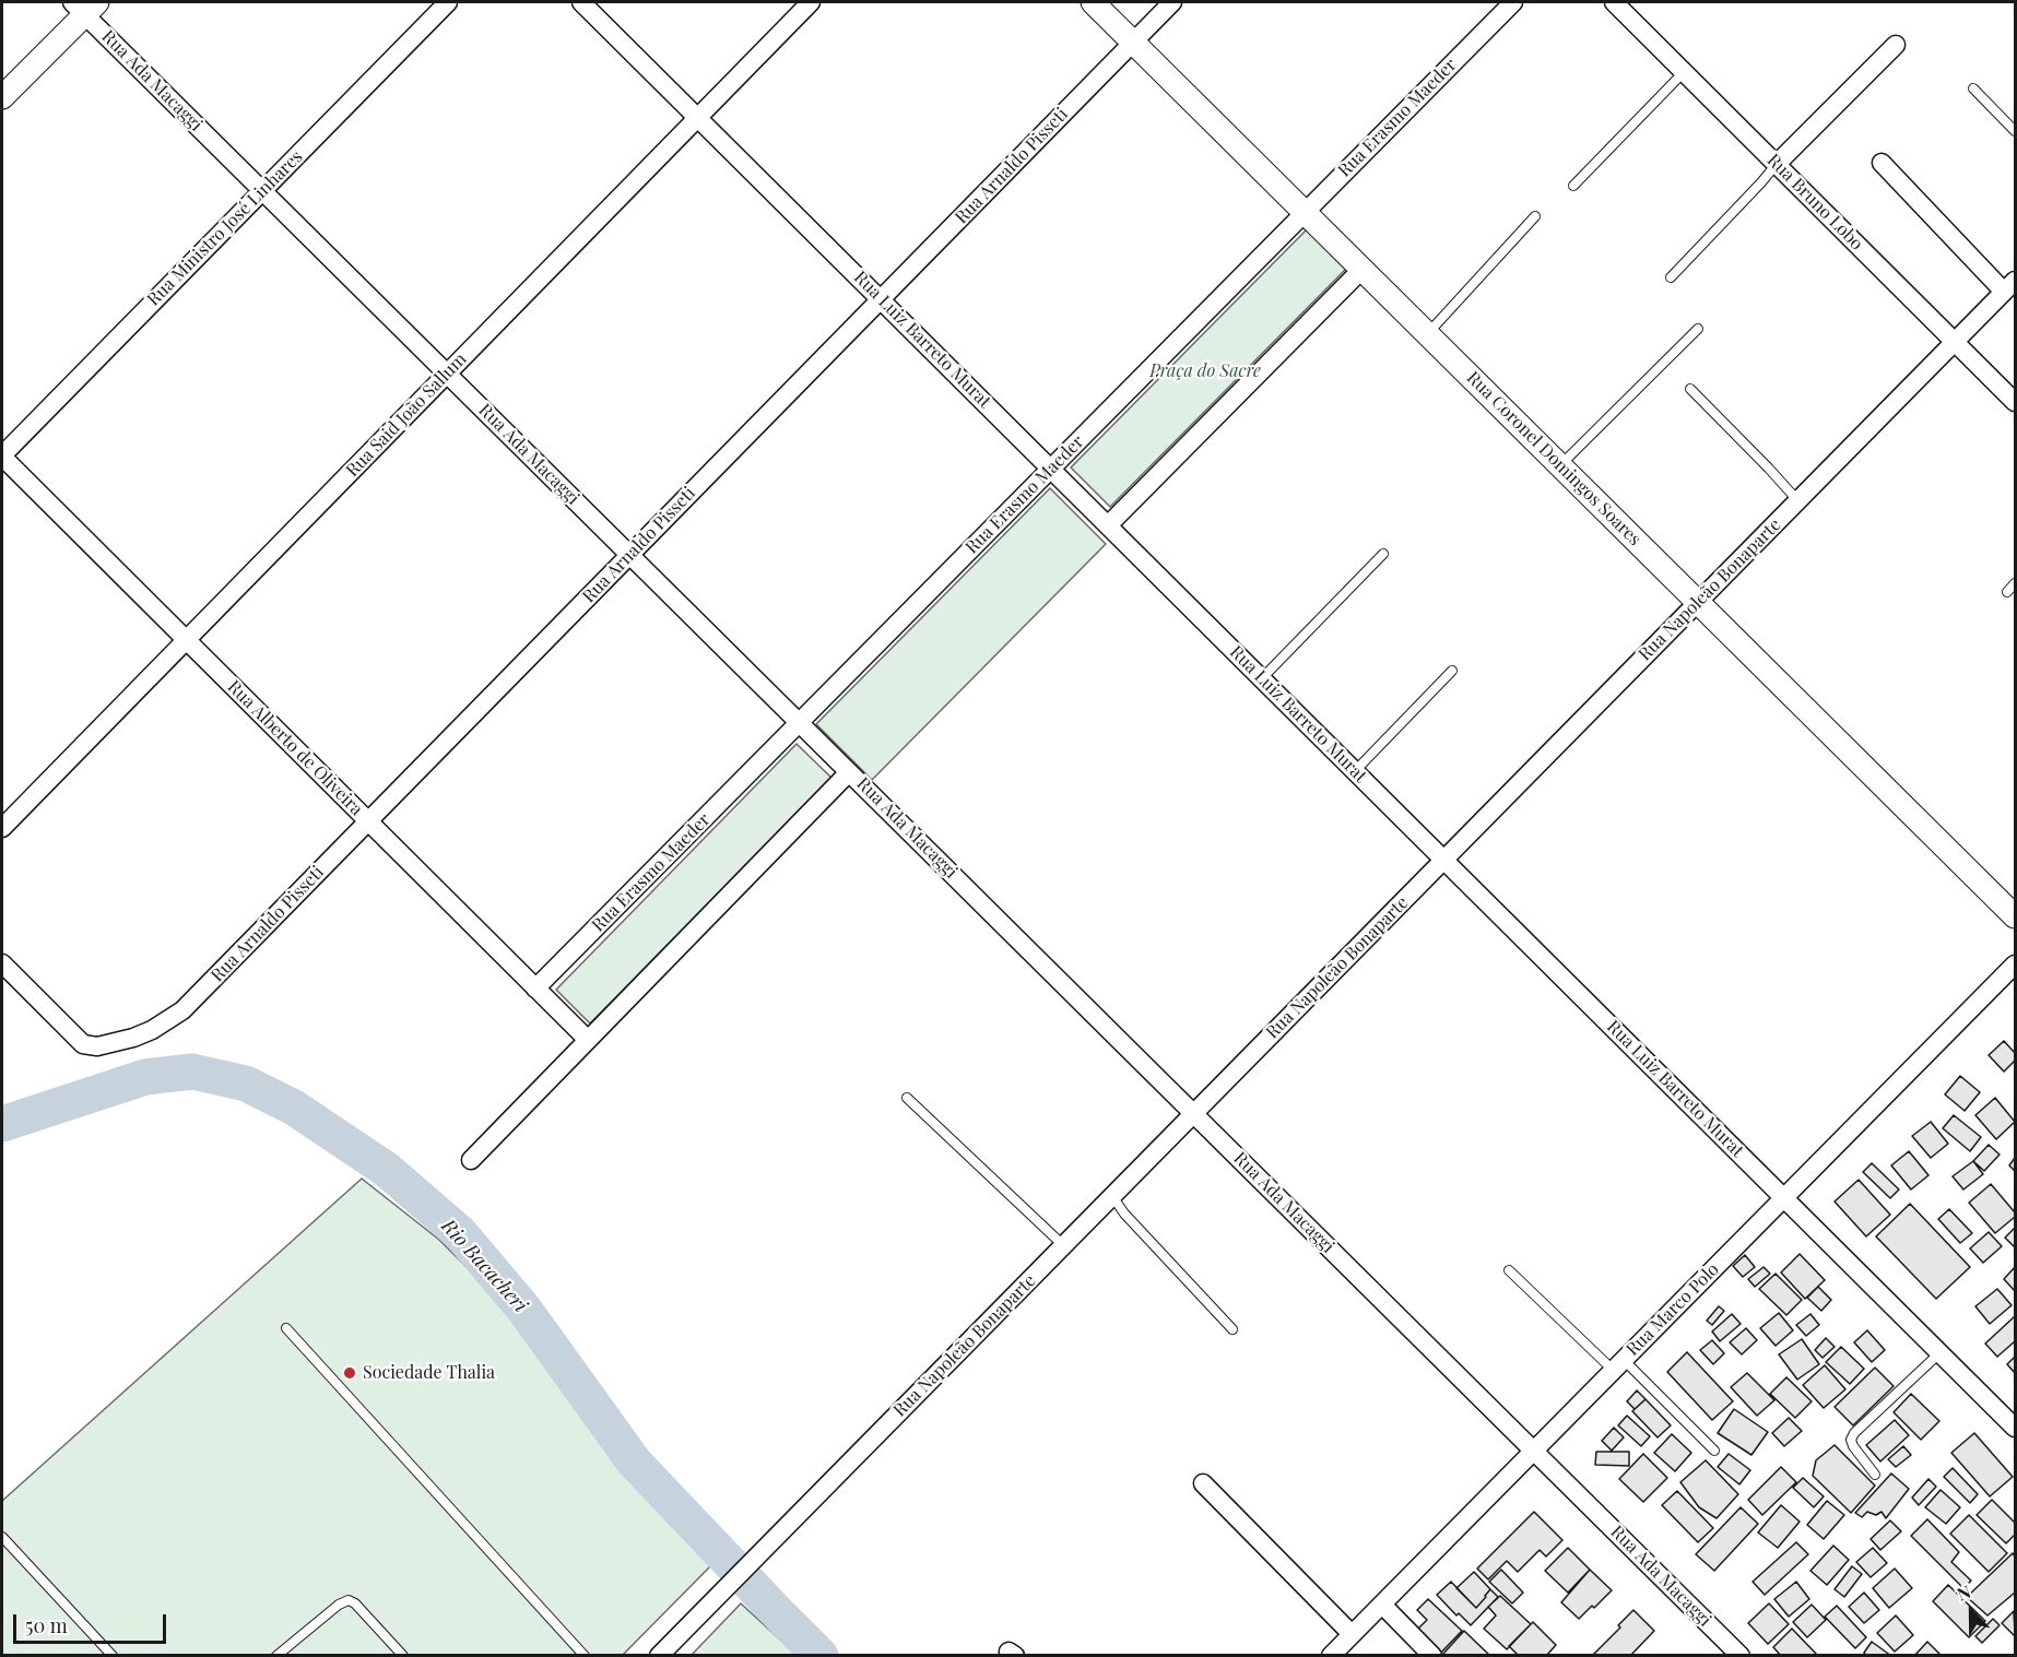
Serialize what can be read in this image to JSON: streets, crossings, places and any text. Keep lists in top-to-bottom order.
{
  "streets": {
    "street": [
      "Rua Ada Macaggi",
      "Rua Erasmo Maeder",
      "Rua Arnaldo Pisseti",
      "Rua Bruno Lobo",
      "Rua Ministro José Linhares",
      "Rua Luiz Barreto Murat",
      "Rua Said João Sallum",
      "Rua Coronel Domingos Soares",
      "Rua Napoleão Bonaparte",
      "Rua Alberto de Oliveira",
      "Rua Marco Polo"
    ]
  },
  "crossings": [
    ["Rua Ada Macaggi", "Rua Erasmo Maeder"],
    ["Rua Ada Macaggi", "Rua Arnaldo Pisseti"],
    ["Rua Ada Macaggi", "Rua Ministro José Linhares"],
    ["Rua Ada Macaggi", "Rua Said João Sallum"],
    ["Rua Ada Macaggi", "Rua Napoleão Bonaparte"],
    ["Rua Ada Macaggi", "Rua Marco Polo"],
    ["Rua Erasmo Maeder", "Rua Luiz Barreto Murat"],
    ["Rua Erasmo Maeder", "Rua Coronel Domingos Soares"],
    ["Rua Erasmo Maeder", "Rua Alberto de Oliveira"],
    ["Rua Arnaldo Pisseti", "Rua Luiz Barreto Murat"],
    ["Rua Arnaldo Pisseti", "Rua Coronel Domingos Soares"],
    ["Rua Arnaldo Pisseti", "Rua Alberto de Oliveira"],
    ["Rua Bruno Lobo", "Rua Napoleão Bonaparte"],
    ["Rua Ministro José Linhares", "Rua Alberto de Oliveira"],
    ["Rua Luiz Barreto Murat", "Rua Said João Sallum"],
    ["Rua Luiz Barreto Murat", "Rua Napoleão Bonaparte"],
    ["Rua Luiz Barreto Murat", "Rua Marco Polo"],
    ["Rua Said João Sallum", "Rua Alberto de Oliveira"],
    ["Rua Coronel Domingos Soares", "Rua Napoleão Bonaparte"]
  ],
  "water": ["Rio Bacacheri"],
  "parks": ["Praça do Sacre"],
  "places": ["Sociedade Thalia"],
  "scale_bar": "50 m",
  "north": "top"
}
